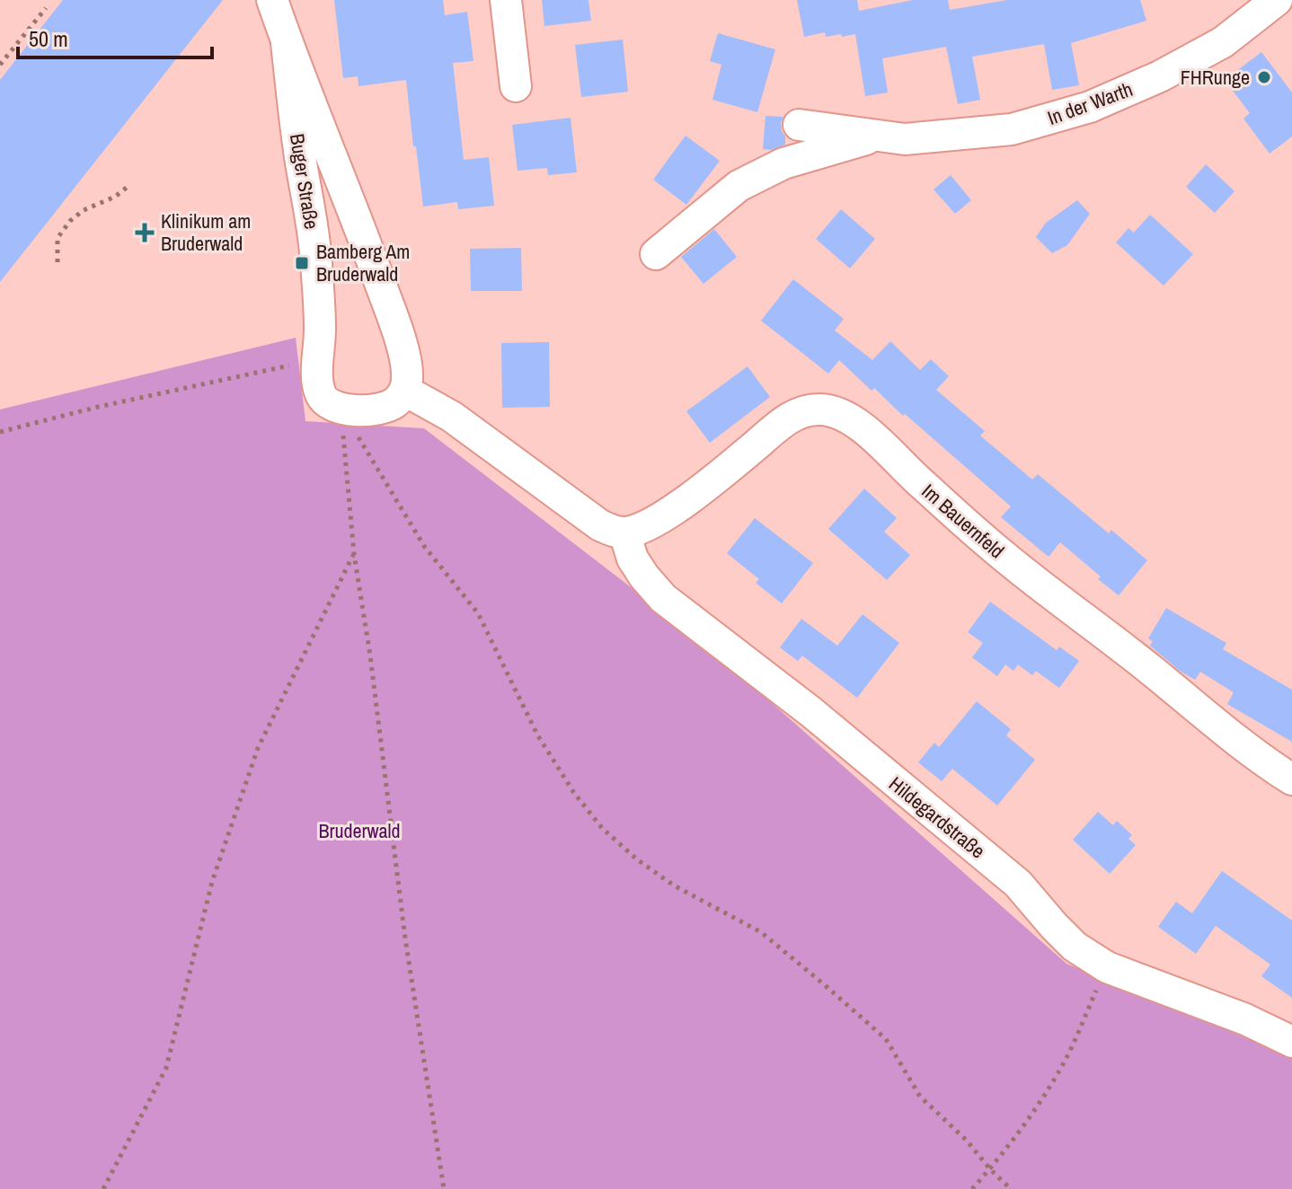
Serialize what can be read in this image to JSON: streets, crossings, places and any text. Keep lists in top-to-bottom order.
{
  "streets": {
    "street": [
      "In der Warth",
      "Buger Straße",
      "Im Bauernfeld",
      "Hildegardstraße"
    ]
  },
  "crossings": [
    ["Im Bauernfeld", "Hildegardstraße"]
  ],
  "parks": ["Bruderwald"],
  "places": {
    "other": ["FHRunge"],
    "health": ["Klinikum am Bruderwald"],
    "transit": ["Bamberg Am Bruderwald"]
  },
  "scale_bar": "50 m"
}
